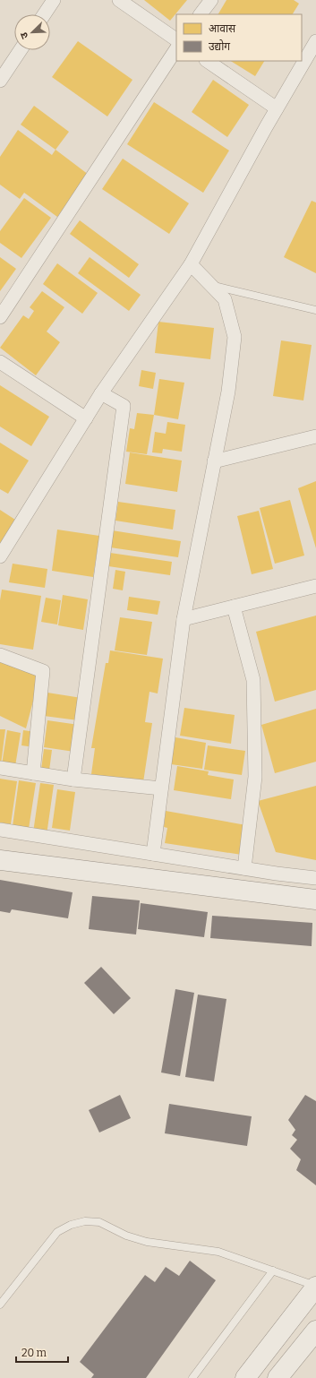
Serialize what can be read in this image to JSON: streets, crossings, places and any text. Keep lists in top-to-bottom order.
{
  "legend": ["आवास", "उद्योग"],
  "scale_bar": "20 m",
  "north": "bottom left"
}
